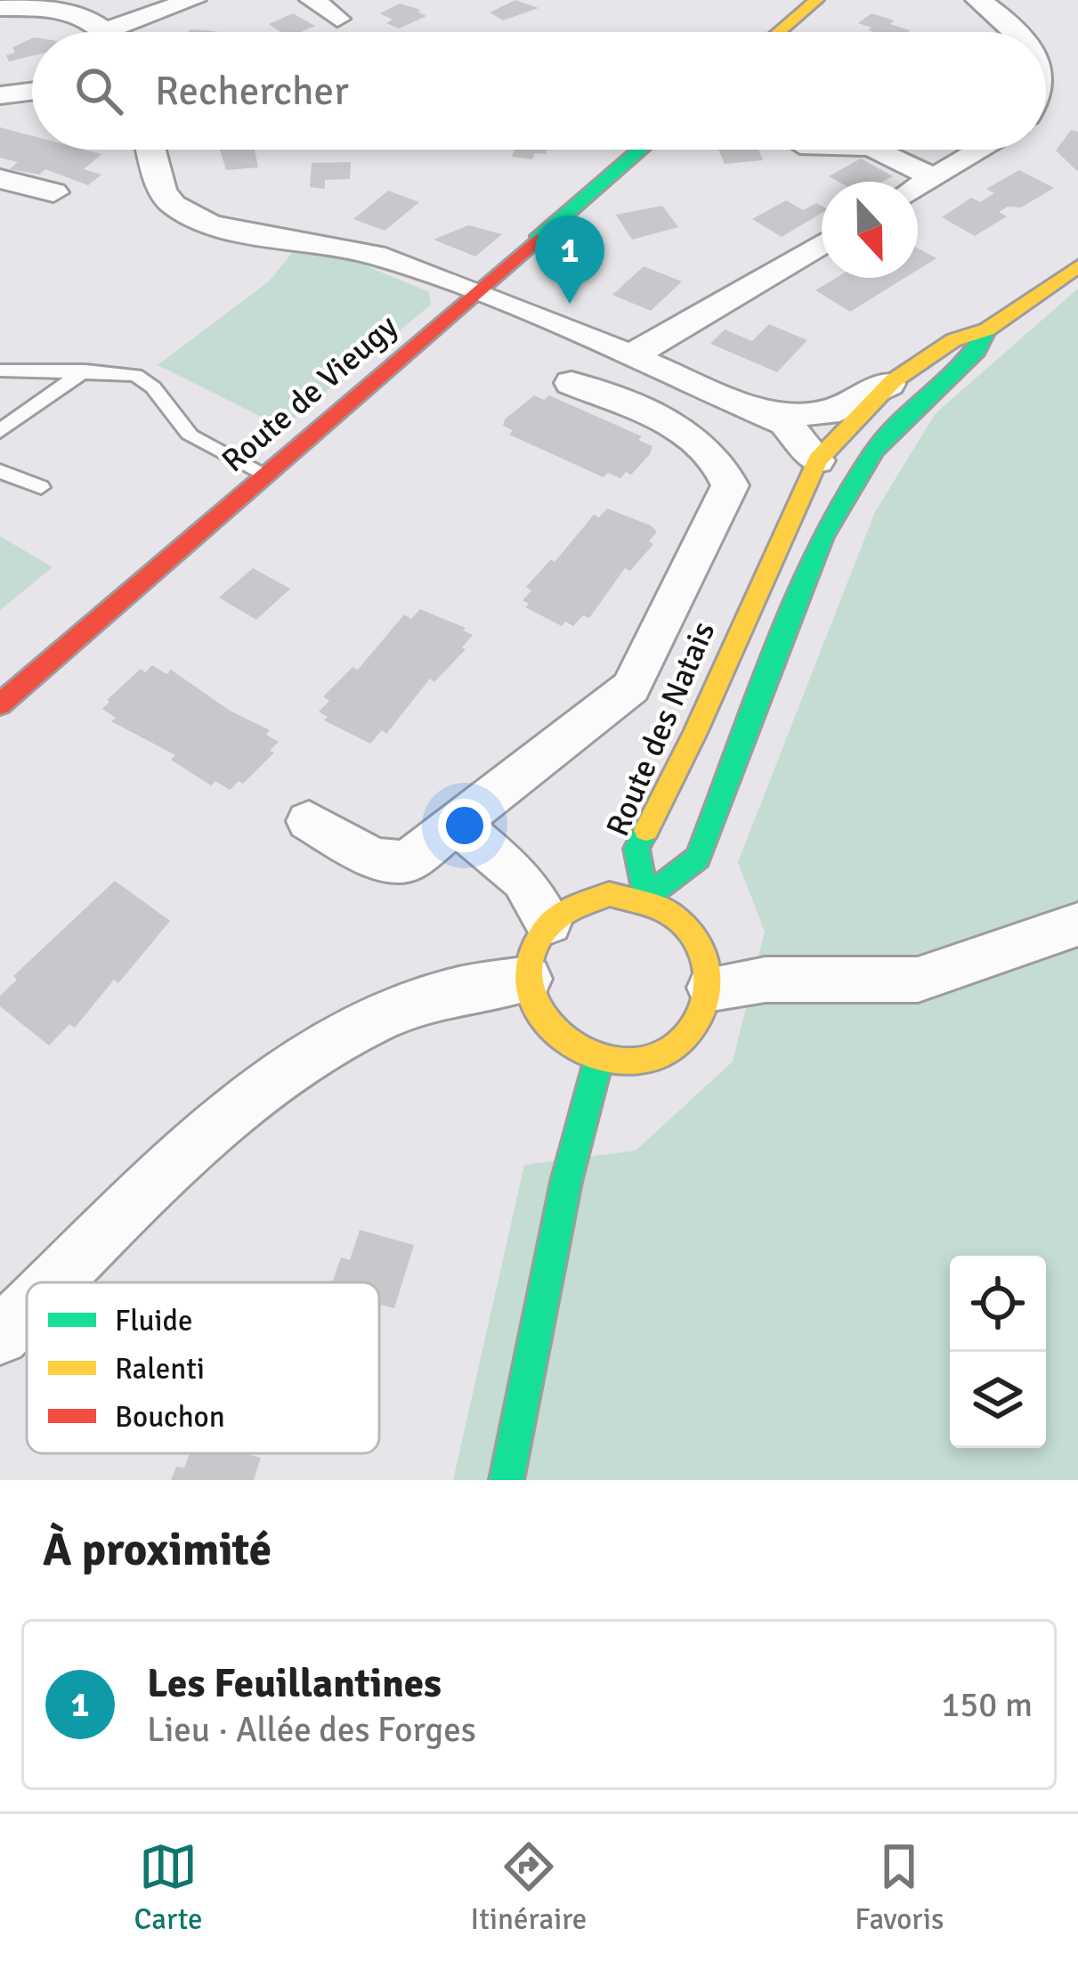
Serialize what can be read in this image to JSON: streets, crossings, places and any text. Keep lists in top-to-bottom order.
{
  "streets": {
    "street": ["Route de Vieugy", "Route des Natais"]
  },
  "legend": ["Fluide", "Ralenti", "Bouchon"],
  "north": "bottom",
  "page": {
    "search": "Rechercher",
    "pins": "1",
    "heading": "À proximité",
    "list": [
      {
        "mark": "1",
        "name": "Les Feuillantines",
        "note": "Lieu · Allée des Forges",
        "value": "150 m"
      }
    ],
    "nav": ["Carte", "Itinéraire", "Favoris"]
  }
}
